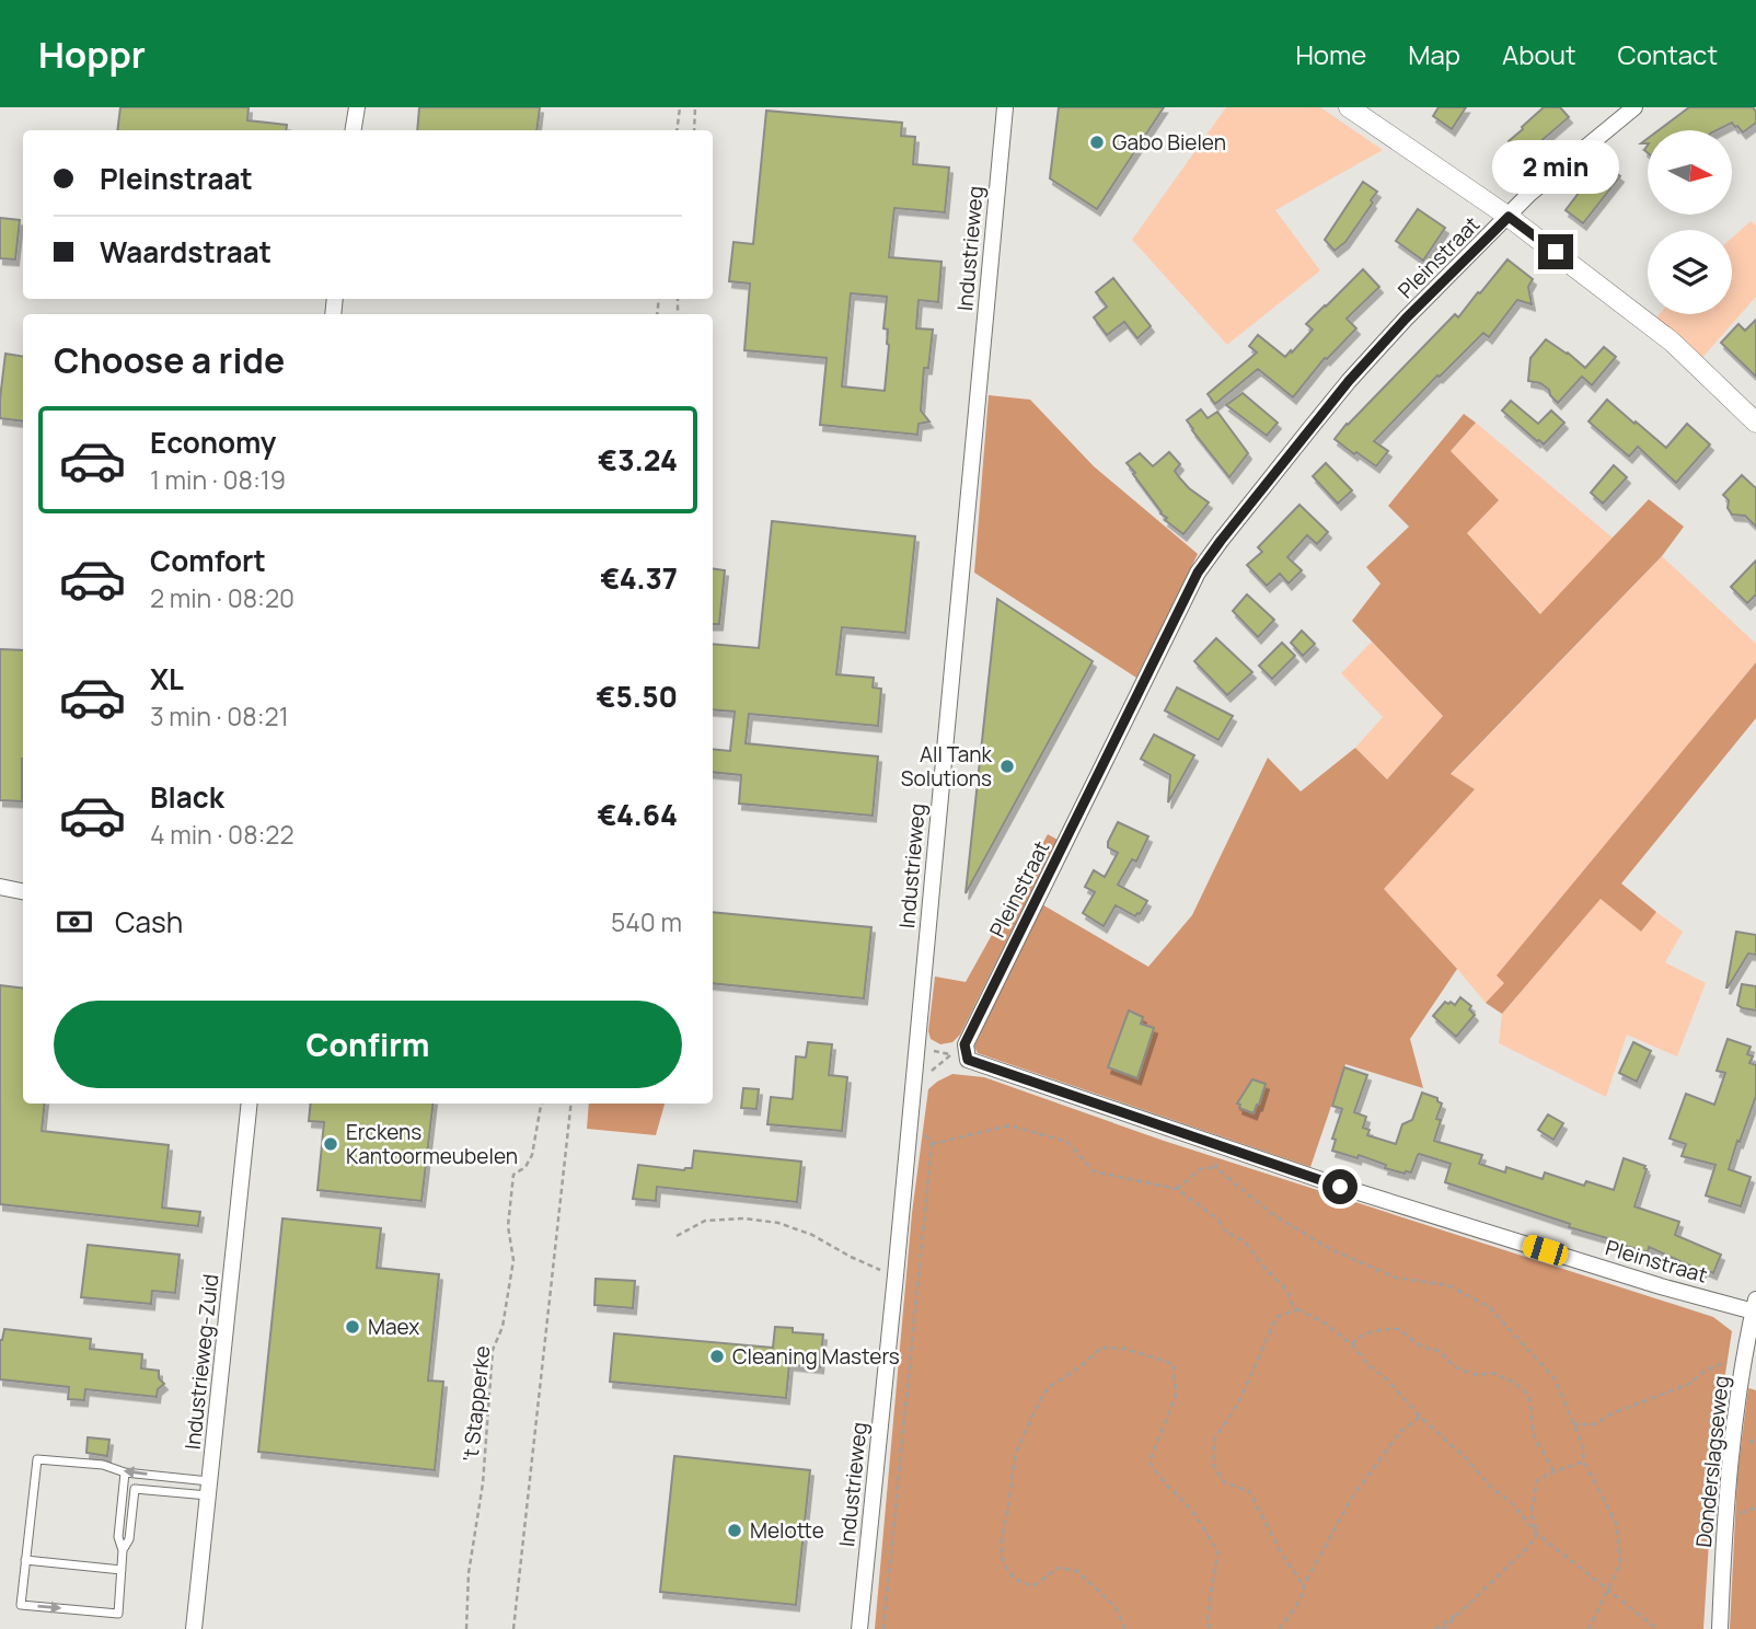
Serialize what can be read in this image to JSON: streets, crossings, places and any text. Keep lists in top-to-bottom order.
{
  "streets": {
    "street": [
      "Industrieweg",
      "Pleinstraat",
      "Industrieweg-Zuid",
      "Donderslagseweg"
    ],
    "path": ["'t Stapperke"]
  },
  "crossings": [
    ["Pleinstraat", "Donderslagseweg"]
  ],
  "places": [
    "Gabo Bielen",
    "All Tank Solutions",
    "Erckens Kantoormeubelen",
    "Maex",
    "Cleaning Masters",
    "Melotte"
  ],
  "north": "right",
  "page": {
    "header": "Hoppr",
    "nav": [
      "Home",
      "Map",
      "About",
      "Contact"
    ],
    "banner": ["Pleinstraat", "Waardstraat"],
    "bubble": "2 min",
    "heading": "Choose a ride",
    "list": [
      {
        "name": "Economy",
        "note": "1 min · 08:19",
        "value": "€3.24"
      },
      {
        "name": "Comfort",
        "note": "2 min · 08:20",
        "value": "€4.37"
      },
      {
        "name": "XL",
        "note": "3 min · 08:21",
        "value": "€5.50"
      },
      {
        "name": "Black",
        "note": "4 min · 08:22",
        "value": "€4.64"
      }
    ],
    "pay": ["Cash", "540 m"],
    "buttons": "Confirm"
  }
}
